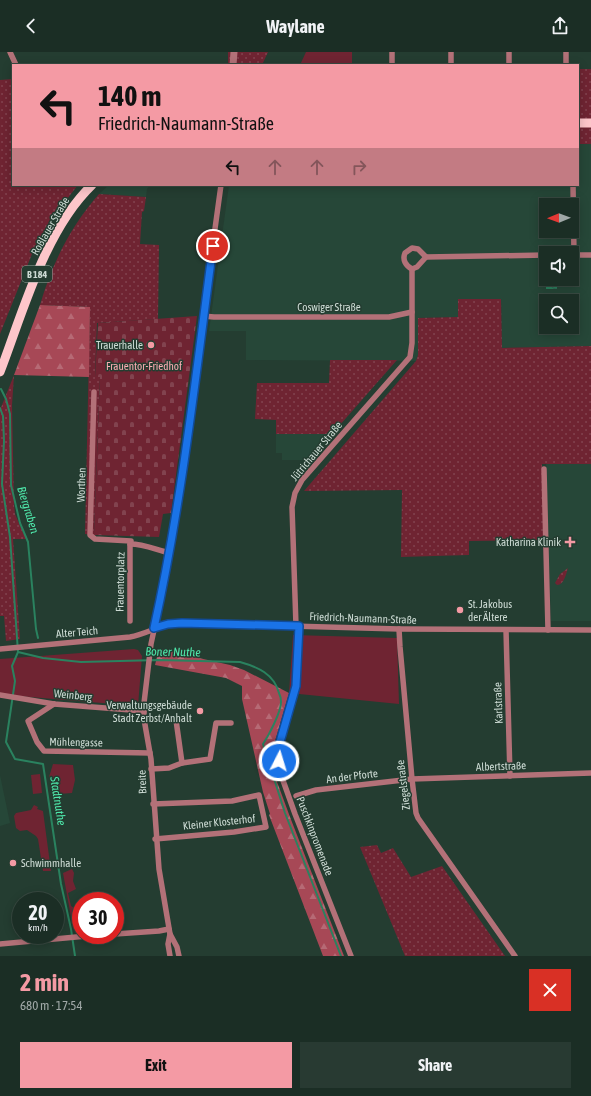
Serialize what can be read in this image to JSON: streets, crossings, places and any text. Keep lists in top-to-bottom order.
{
  "streets": {
    "main road": ["Roßlauer Straße", "B 184"],
    "street": [
      "Coswiger Straße",
      "Jütrichauer Straße",
      "Worthen",
      "Frauentorplatz",
      "Friedrich-Naumann-Straße",
      "Alter Teich",
      "Weinberg",
      "Karlstraße",
      "Mühlengasse",
      "Albertstraße",
      "An der Pforte",
      "Breite",
      "Ziegelstraße",
      "Kleiner Klosterhof",
      "Puschkinpromenade"
    ]
  },
  "crossings": [
    ["Coswiger Straße", "Jütrichauer Straße"],
    ["Jütrichauer Straße", "Friedrich-Naumann-Straße"],
    ["Jütrichauer Straße", "Puschkinpromenade"],
    ["Worthen", "Frauentorplatz"],
    ["Friedrich-Naumann-Straße", "Alter Teich"],
    ["Friedrich-Naumann-Straße", "Karlstraße"],
    ["Friedrich-Naumann-Straße", "Breite"],
    ["Friedrich-Naumann-Straße", "Ziegelstraße"],
    ["Friedrich-Naumann-Straße", "Puschkinpromenade"],
    ["Alter Teich", "Breite"],
    ["Weinberg", "Mühlengasse"],
    ["Weinberg", "Breite"],
    ["Karlstraße", "Albertstraße"],
    ["Mühlengasse", "Breite"],
    ["Albertstraße", "An der Pforte"],
    ["Albertstraße", "Ziegelstraße"],
    ["An der Pforte", "Ziegelstraße"],
    ["Breite", "Kleiner Klosterhof"]
  ],
  "water": ["Biergraben", "Boner Nuthe", "Stadtnuthe"],
  "parks": ["Frauentor-Friedhof"],
  "places": {
    "other": [
      "Trauerhalle",
      "St. Jakobus der Ältere",
      "Verwaltungsgebäude Stadt Zerbst/Anhalt",
      "Schwimmhalle"
    ],
    "health": ["Katharina Klinik"]
  },
  "north": "left",
  "page": {
    "header": "Waylane",
    "turn": ["140 m", "Friedrich-Naumann-Straße"],
    "speed": "20 km/h",
    "limit": "30",
    "heading": ["2 min", "680 m · 17:54"],
    "buttons": ["Exit", "Share"]
  }
}
